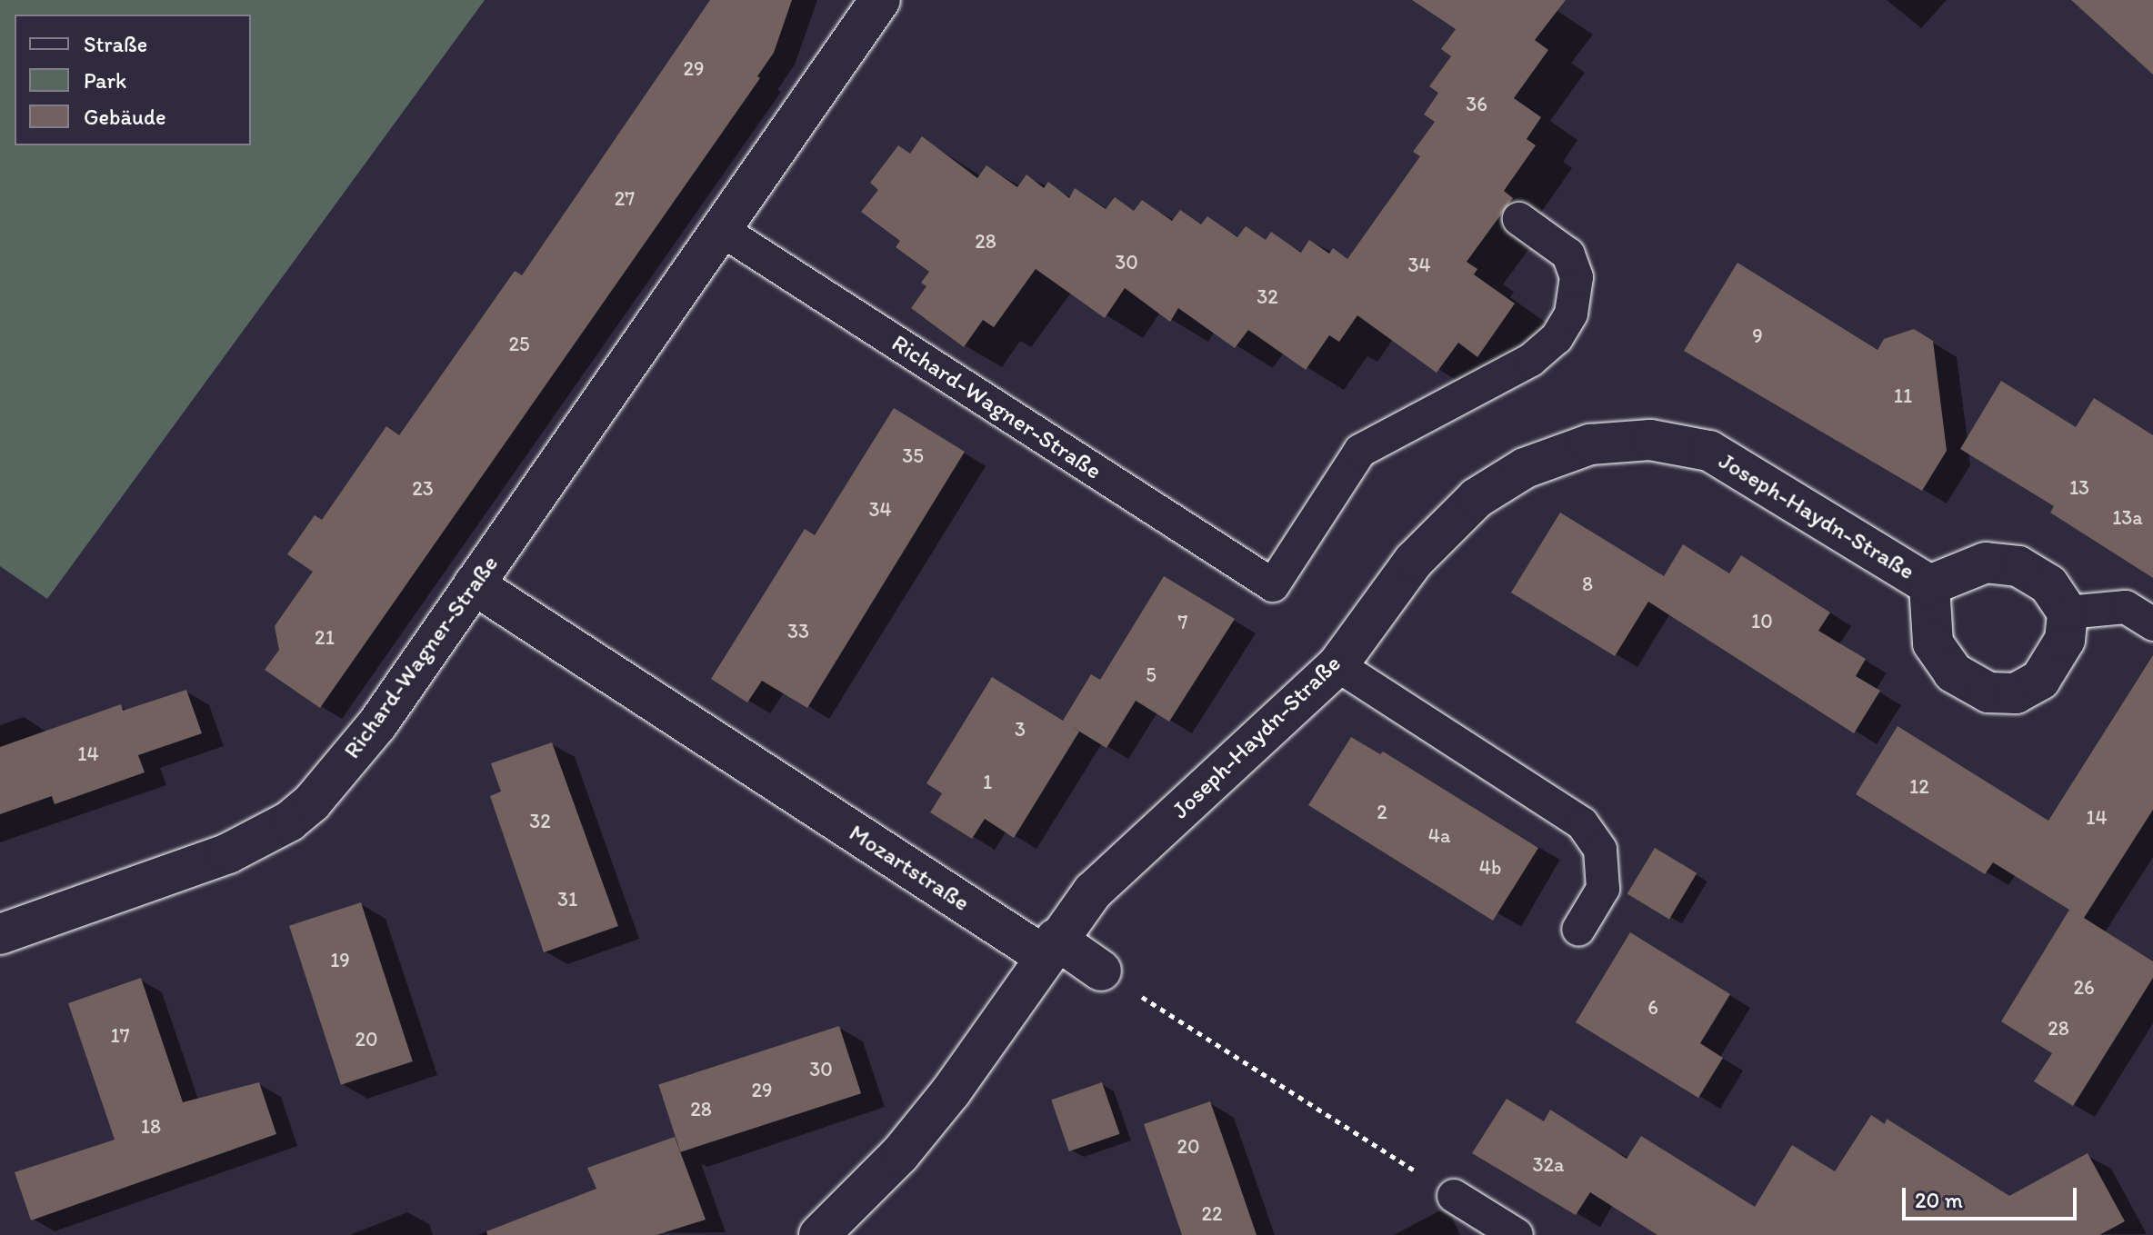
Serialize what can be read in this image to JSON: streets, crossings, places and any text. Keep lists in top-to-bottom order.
{
  "streets": {
    "street": ["Richard-Wagner-Straße", "Joseph-Haydn-Straße", "Mozartstraße"]
  },
  "crossings": [
    ["Richard-Wagner-Straße", "Mozartstraße"],
    ["Joseph-Haydn-Straße", "Mozartstraße"]
  ],
  "house_numbers": [
    "29",
    "36",
    "27",
    "28",
    "30",
    "34",
    "32",
    "9",
    "25",
    "11",
    "35",
    "13",
    "23",
    "34",
    "13a",
    "8",
    "10",
    "7",
    "33",
    "21",
    "5",
    "3",
    "14",
    "1",
    "12",
    "2",
    "14",
    "32",
    "4a",
    "4b",
    "31",
    "19",
    "26",
    "6",
    "28",
    "17",
    "20",
    "30",
    "29",
    "28",
    "18",
    "20",
    "32a",
    "22"
  ],
  "legend": ["Straße", "Park", "Gebäude"],
  "scale_bar": "20 m"
}
